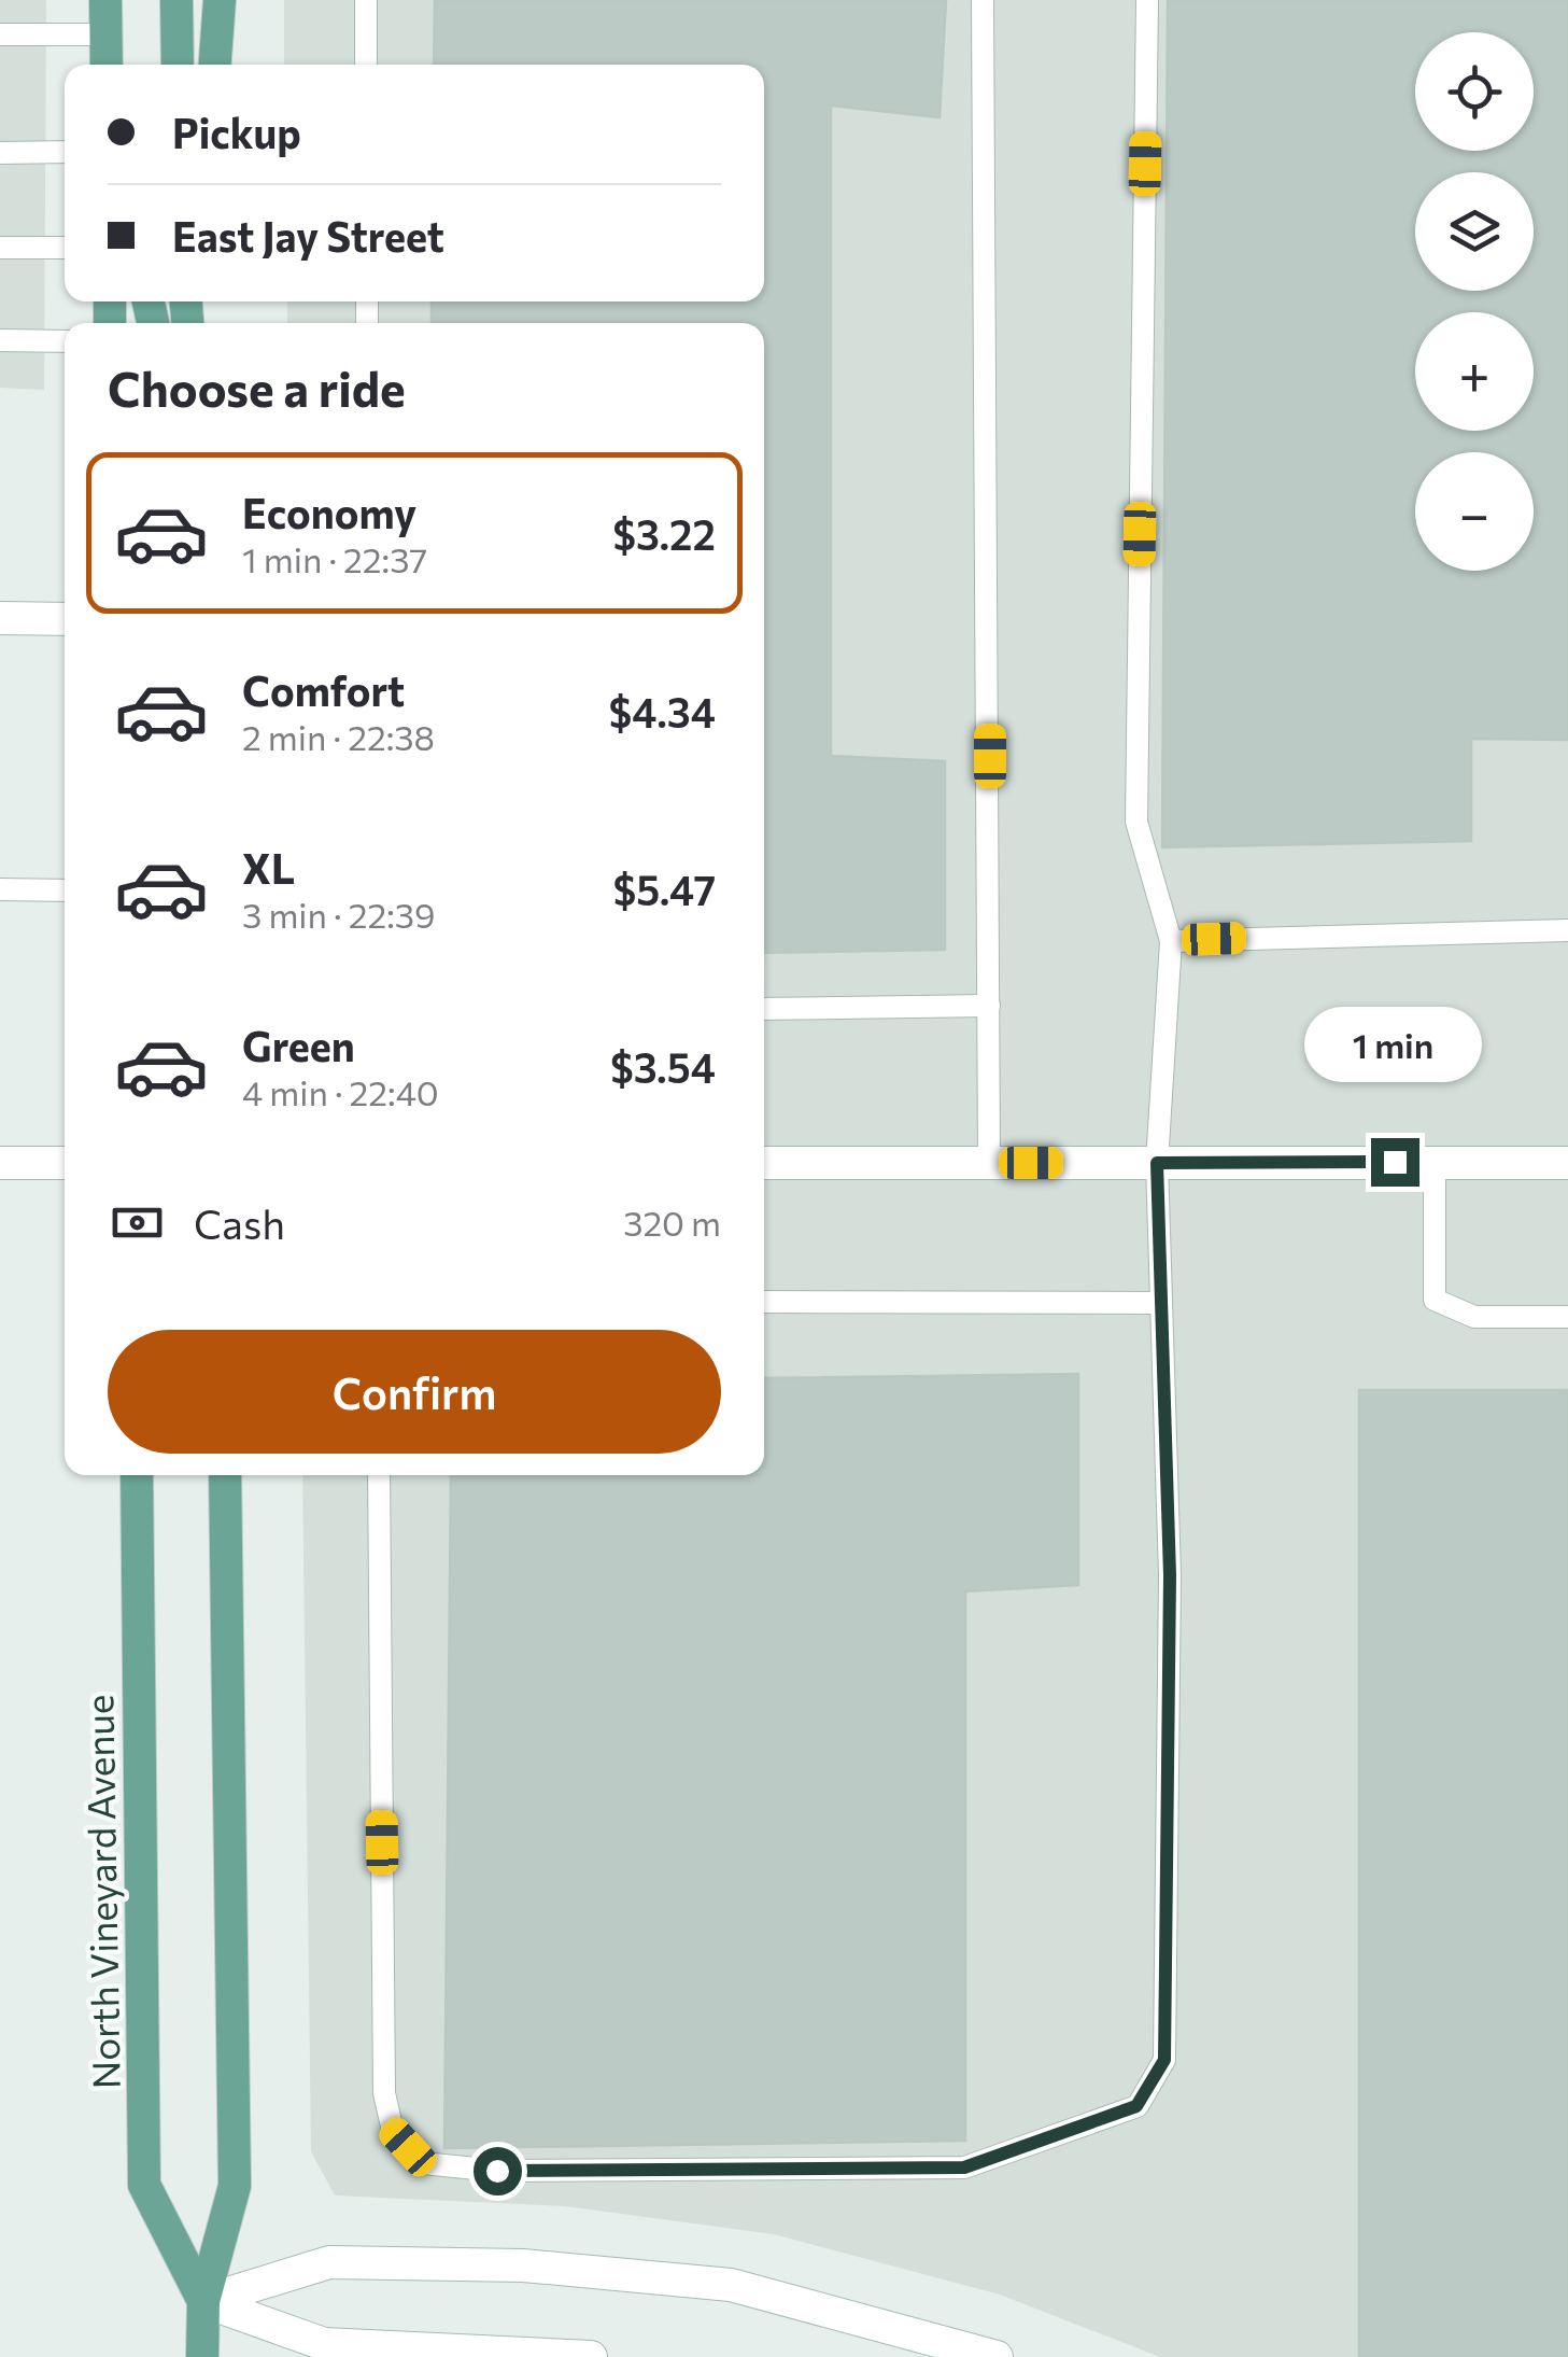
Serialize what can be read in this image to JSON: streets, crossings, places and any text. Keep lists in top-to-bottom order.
{
  "streets": {
    "main road": ["North Vineyard Avenue"]
  },
  "page": {
    "map_buttons": ["+", "−"],
    "banner": ["Pickup", "East Jay Street"],
    "heading": "Choose a ride",
    "list": [
      {
        "name": "Economy",
        "note": "1 min · 22:37",
        "value": "$3.22"
      },
      {
        "name": "Comfort",
        "note": "2 min · 22:38",
        "value": "$4.34"
      },
      {
        "name": "XL",
        "note": "3 min · 22:39",
        "value": "$5.47"
      },
      {
        "name": "Green",
        "note": "4 min · 22:40",
        "value": "$3.54"
      }
    ],
    "bubble": "1 min",
    "pay": ["Cash", "320 m"],
    "buttons": "Confirm"
  }
}
